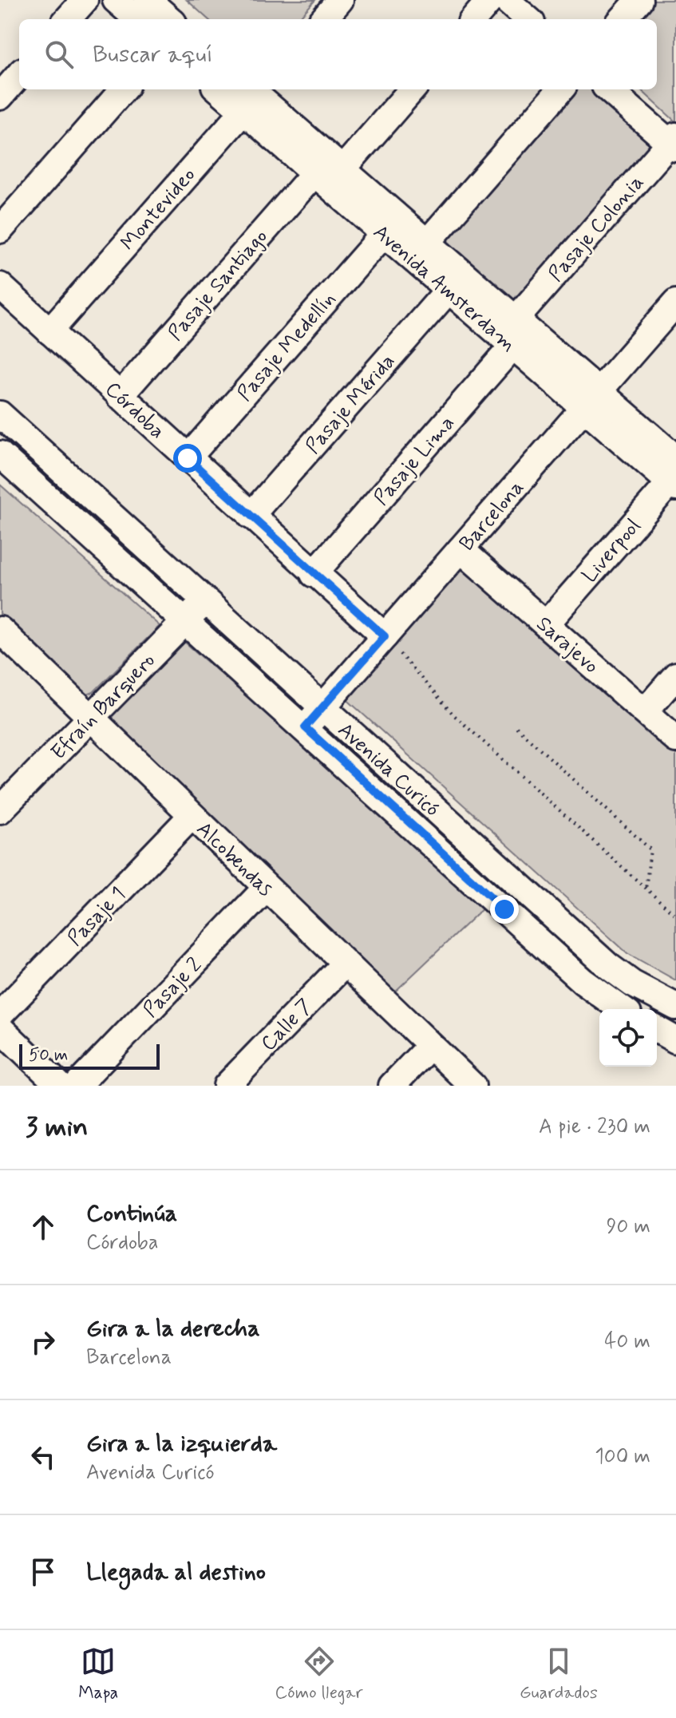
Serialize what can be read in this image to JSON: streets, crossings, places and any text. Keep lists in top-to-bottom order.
{
  "streets": {
    "street": [
      "Montevideo",
      "Pasaje Colonia",
      "Pasaje Santiago",
      "Avenida Amsterdam",
      "Pasaje Medellín",
      "Pasaje Mérida",
      "Córdoba",
      "Pasaje Lima",
      "Barcelona",
      "Liverpool",
      "Sarajevo",
      "Efraín Barquero",
      "Avenida Curicó",
      "Alcobendas",
      "Pasaje 1",
      "Pasaje 2",
      "Calle 7"
    ]
  },
  "crossings": [
    ["Montevideo", "Avenida Amsterdam"],
    ["Montevideo", "Córdoba"],
    ["Pasaje Colonia", "Avenida Amsterdam"],
    ["Pasaje Santiago", "Avenida Amsterdam"],
    ["Pasaje Santiago", "Córdoba"],
    ["Avenida Amsterdam", "Pasaje Medellín"],
    ["Avenida Amsterdam", "Pasaje Mérida"],
    ["Avenida Amsterdam", "Pasaje Lima"],
    ["Avenida Amsterdam", "Barcelona"],
    ["Avenida Amsterdam", "Liverpool"],
    ["Pasaje Medellín", "Córdoba"],
    ["Pasaje Mérida", "Córdoba"],
    ["Córdoba", "Pasaje Lima"],
    ["Córdoba", "Barcelona"],
    ["Barcelona", "Sarajevo"],
    ["Barcelona", "Avenida Curicó"],
    ["Liverpool", "Sarajevo"],
    ["Efraín Barquero", "Avenida Curicó"],
    ["Efraín Barquero", "Alcobendas"],
    ["Alcobendas", "Pasaje 1"],
    ["Alcobendas", "Pasaje 2"],
    ["Alcobendas", "Calle 7"]
  ],
  "scale_bar": "50 m",
  "page": {
    "search": "Buscar aquí",
    "scale": "50 m",
    "heading": ["3 min", "A pie · 230 m"],
    "list": [
      ["Continúa", "Córdoba", "90 m"],
      ["Gira a la derecha", "Barcelona", "40 m"],
      ["Gira a la izquierda", "Avenida Curicó", "100 m"],
      "Llegada al destino"
    ],
    "nav": ["Mapa", "Cómo llegar", "Guardados"]
  }
}
